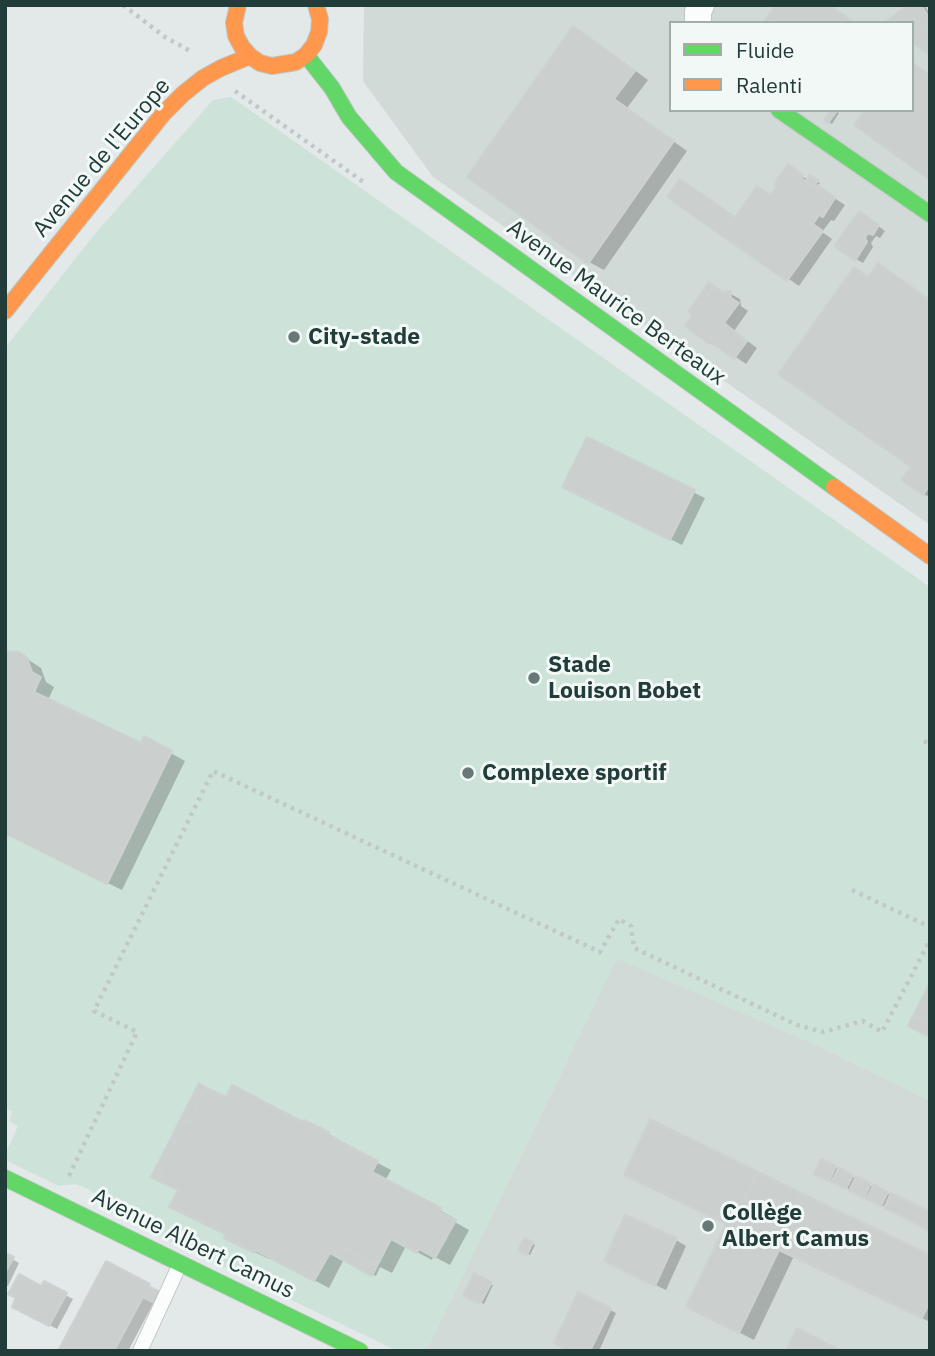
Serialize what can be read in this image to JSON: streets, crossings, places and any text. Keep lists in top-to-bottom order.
{
  "streets": {
    "main road": ["Avenue de l'Europe", "Avenue Maurice Berteaux", "Avenue Albert Camus"]
  },
  "places": [
    "City-stade",
    "Stade Louison Bobet",
    "Complexe sportif",
    "Collège Albert Camus"
  ],
  "legend": ["Fluide", "Ralenti"]
}
